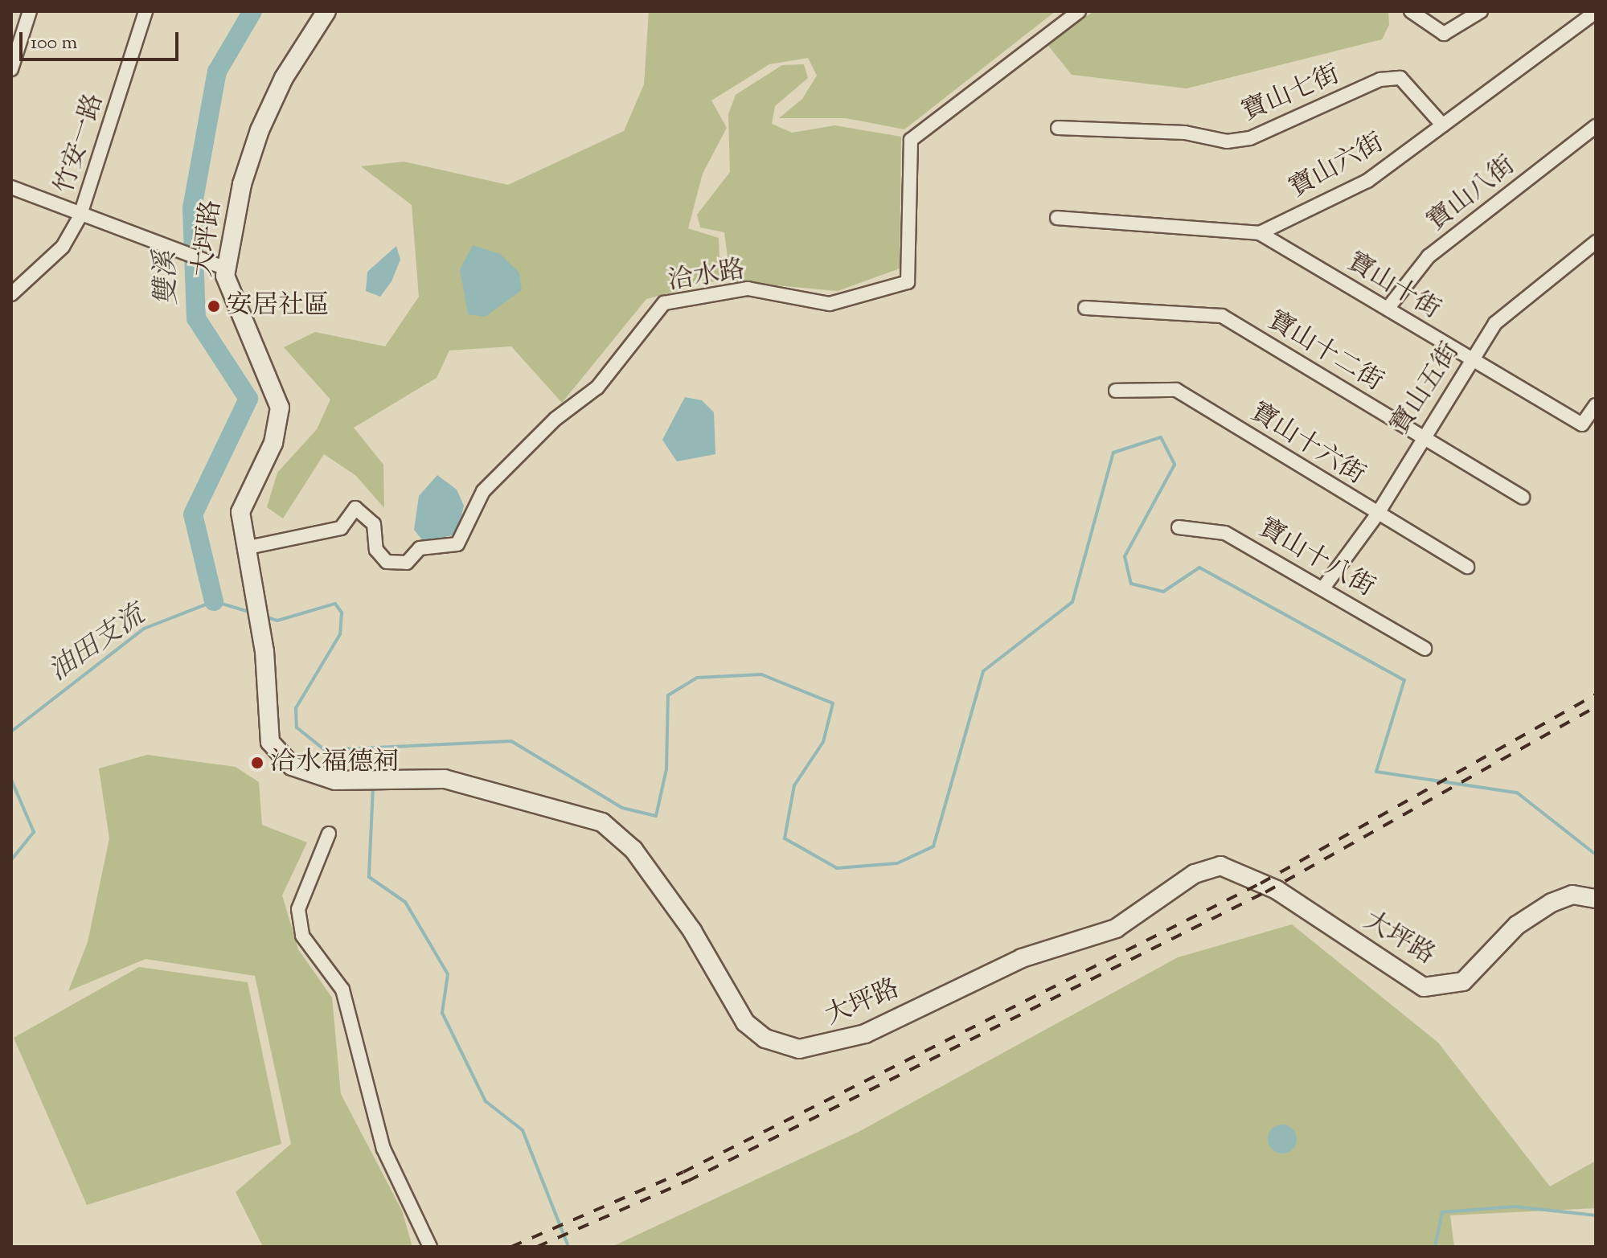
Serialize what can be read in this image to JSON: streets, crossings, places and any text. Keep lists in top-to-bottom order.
{
  "streets": {
    "street": [
      "寶山七街",
      "竹安一路",
      "寶山六街",
      "寶山八街",
      "大坪路",
      "洽水路",
      "寶山十街",
      "寶山十二街",
      "寶山五街",
      "寶山十六街",
      "寶山十八街"
    ]
  },
  "crossings": [
    ["寶山七街", "寶山六街"],
    ["寶山六街", "寶山十街"],
    ["寶山八街", "寶山十街"],
    ["大坪路", "洽水路"],
    ["寶山十街", "寶山五街"],
    ["寶山十二街", "寶山五街"],
    ["寶山五街", "寶山十六街"],
    ["寶山五街", "寶山十八街"]
  ],
  "water": ["雙溪", "油田支流"],
  "places": ["安居社區", "洽水福德祠"],
  "scale_bar": "100 m"
}
